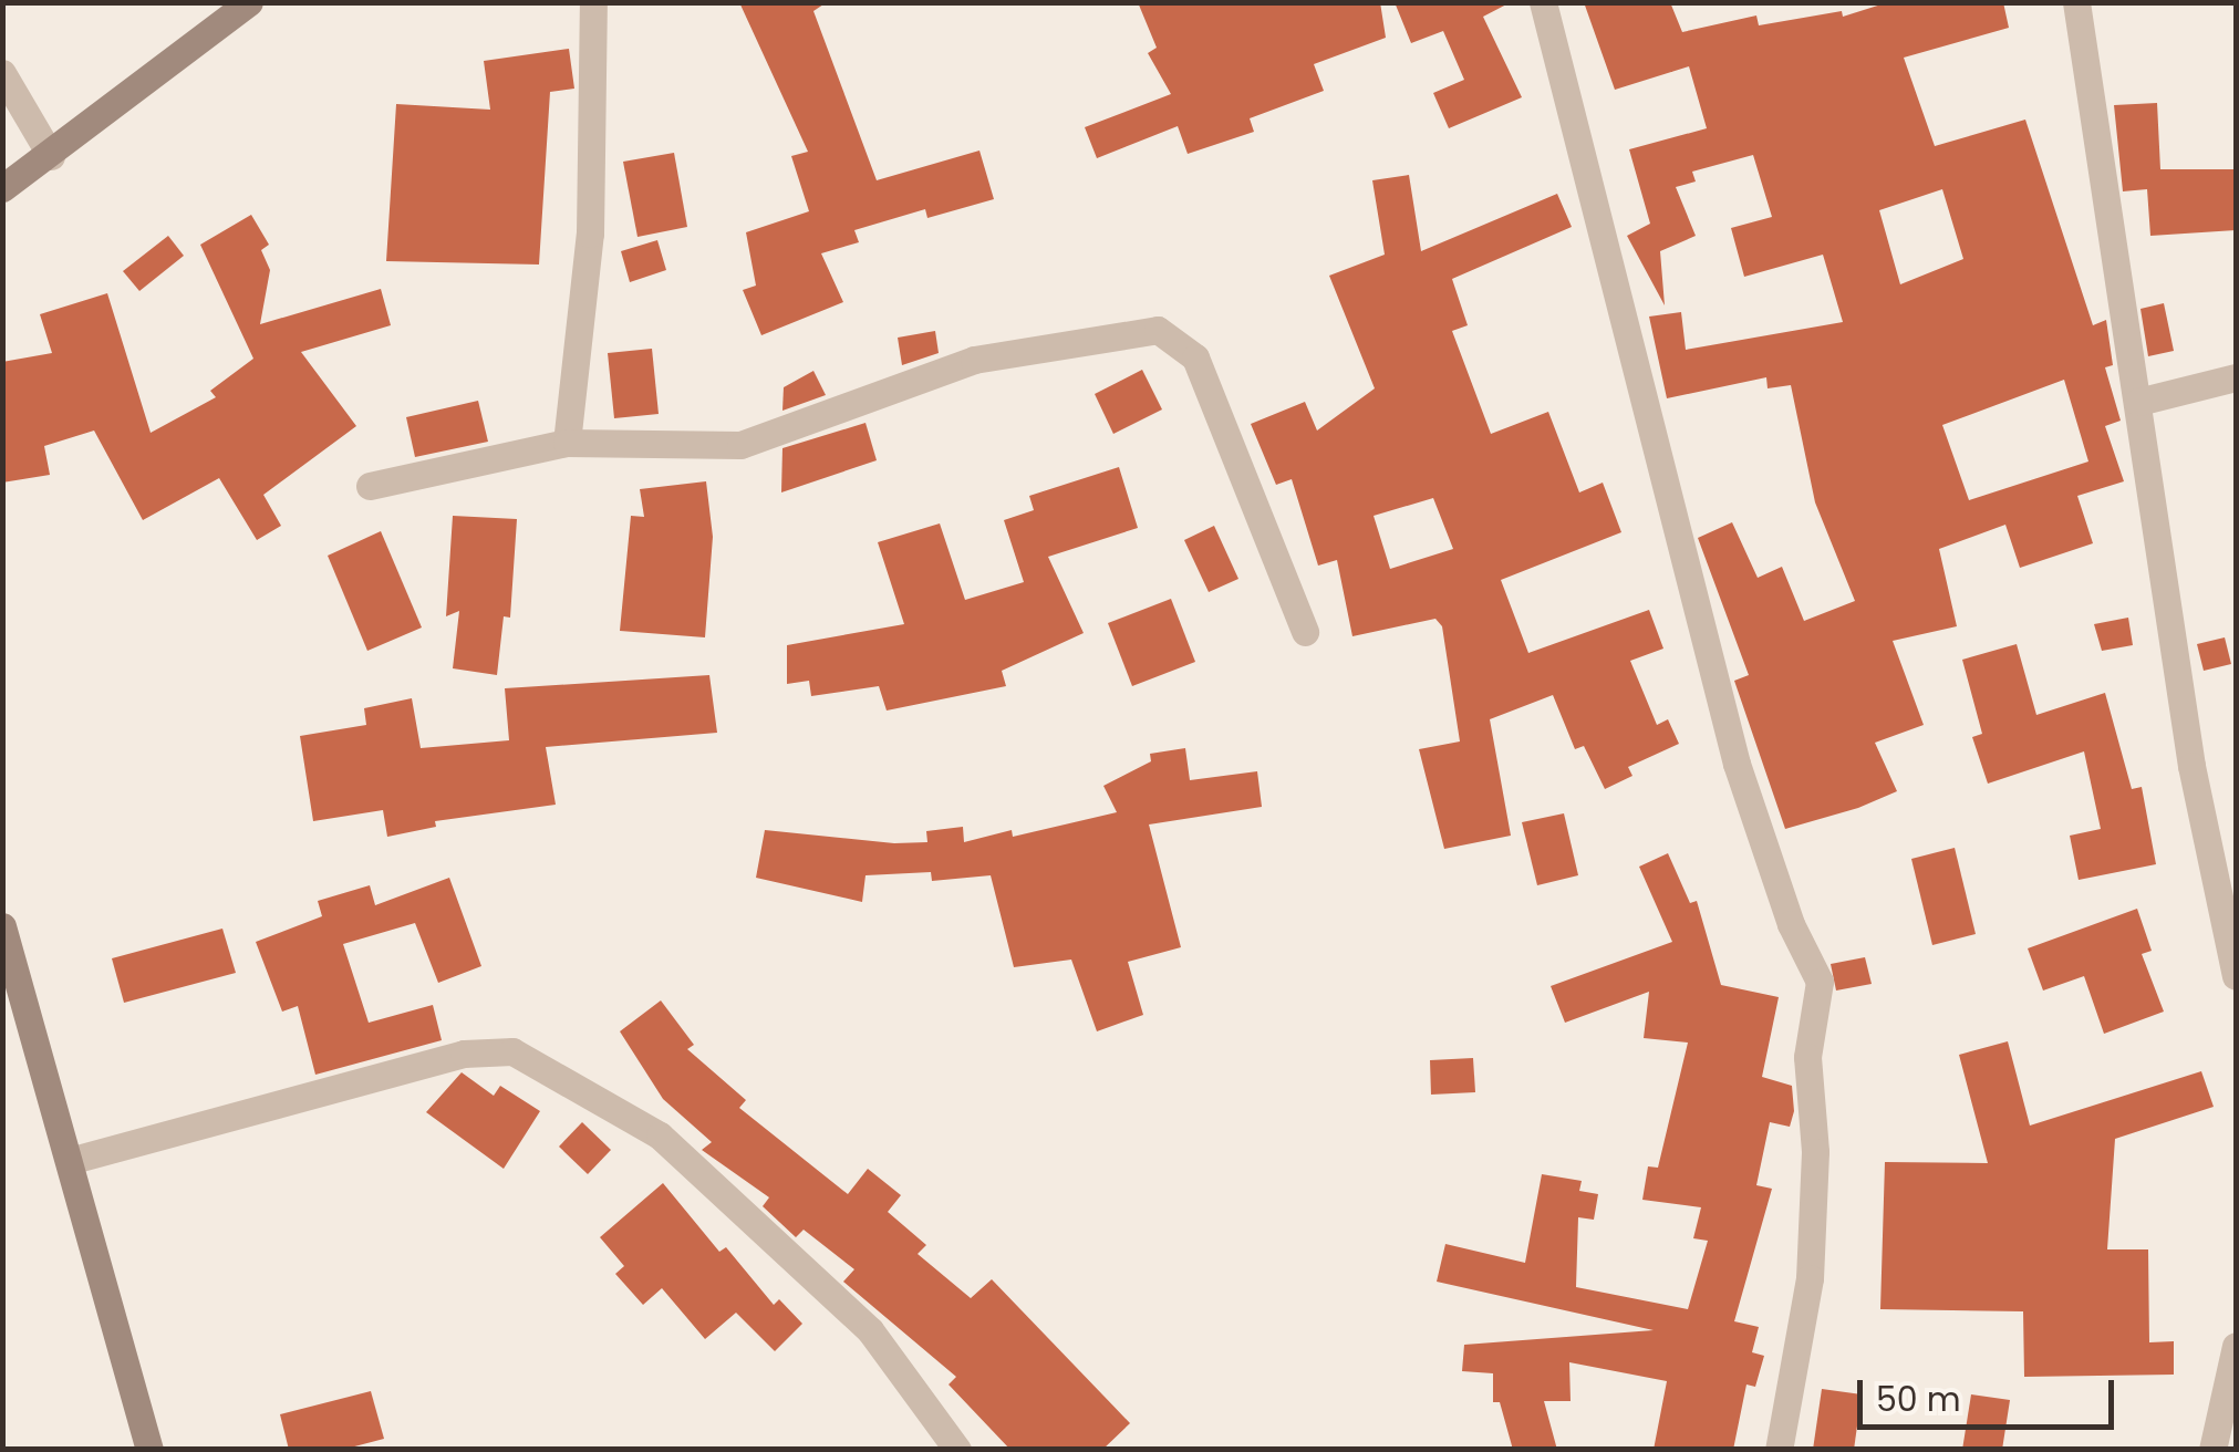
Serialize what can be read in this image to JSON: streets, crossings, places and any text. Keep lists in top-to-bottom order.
{
  "scale_bar": "50 m"
}
